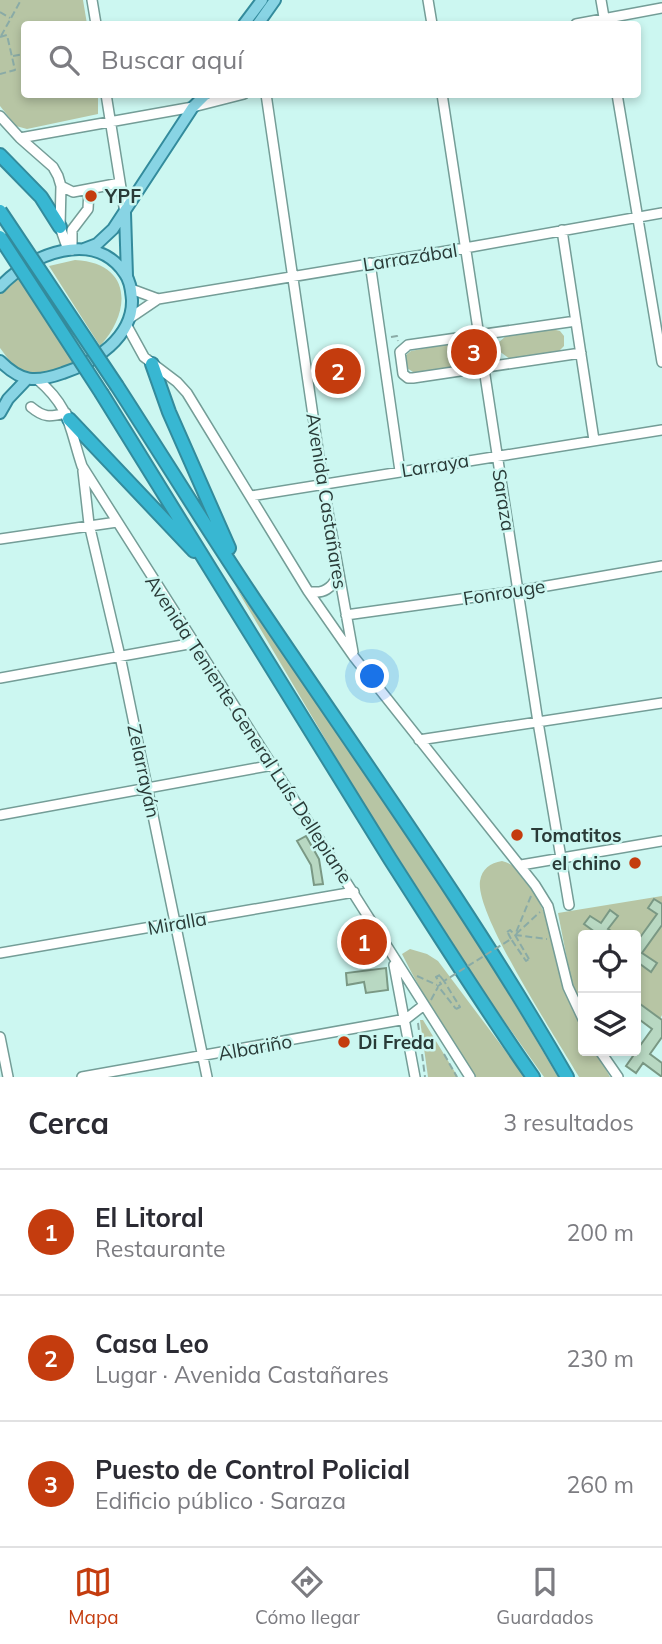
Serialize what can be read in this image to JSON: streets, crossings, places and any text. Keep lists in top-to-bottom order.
{
  "streets": {
    "street": [
      "Larrazábal",
      "Larraya",
      "Saraza",
      "Avenida Castañares",
      "Fonrouge",
      "Avenida Teniente General Luís Dellepiane",
      "Zelarrayán",
      "Miralla",
      "Albariño"
    ]
  },
  "crossings": [
    ["Larrazábal", "Saraza"],
    ["Larrazábal", "Avenida Castañares"],
    ["Larraya", "Saraza"],
    ["Larraya", "Avenida Castañares"],
    ["Saraza", "Fonrouge"],
    ["Avenida Castañares", "Fonrouge"],
    ["Avenida Teniente General Luís Dellepiane", "Zelarrayán"],
    ["Avenida Teniente General Luís Dellepiane", "Miralla"],
    ["Avenida Teniente General Luís Dellepiane", "Albariño"],
    ["Zelarrayán", "Miralla"],
    ["Zelarrayán", "Albariño"]
  ],
  "places": [
    "YPF",
    "Tomatitos",
    "el chino",
    "Di Freda"
  ],
  "page": {
    "search": "Buscar aquí",
    "pins": ["3", "2", "1"],
    "heading": ["Cerca", "3 resultados"],
    "list": [
      {
        "mark": "1",
        "name": "El Litoral",
        "note": "Restaurante",
        "value": "200 m"
      },
      {
        "mark": "2",
        "name": "Casa Leo",
        "note": "Lugar · Avenida Castañares",
        "value": "230 m"
      },
      {
        "mark": "3",
        "name": "Puesto de Control Policial",
        "note": "Edificio público · Saraza",
        "value": "260 m"
      }
    ],
    "nav": ["Mapa", "Cómo llegar", "Guardados"]
  }
}
